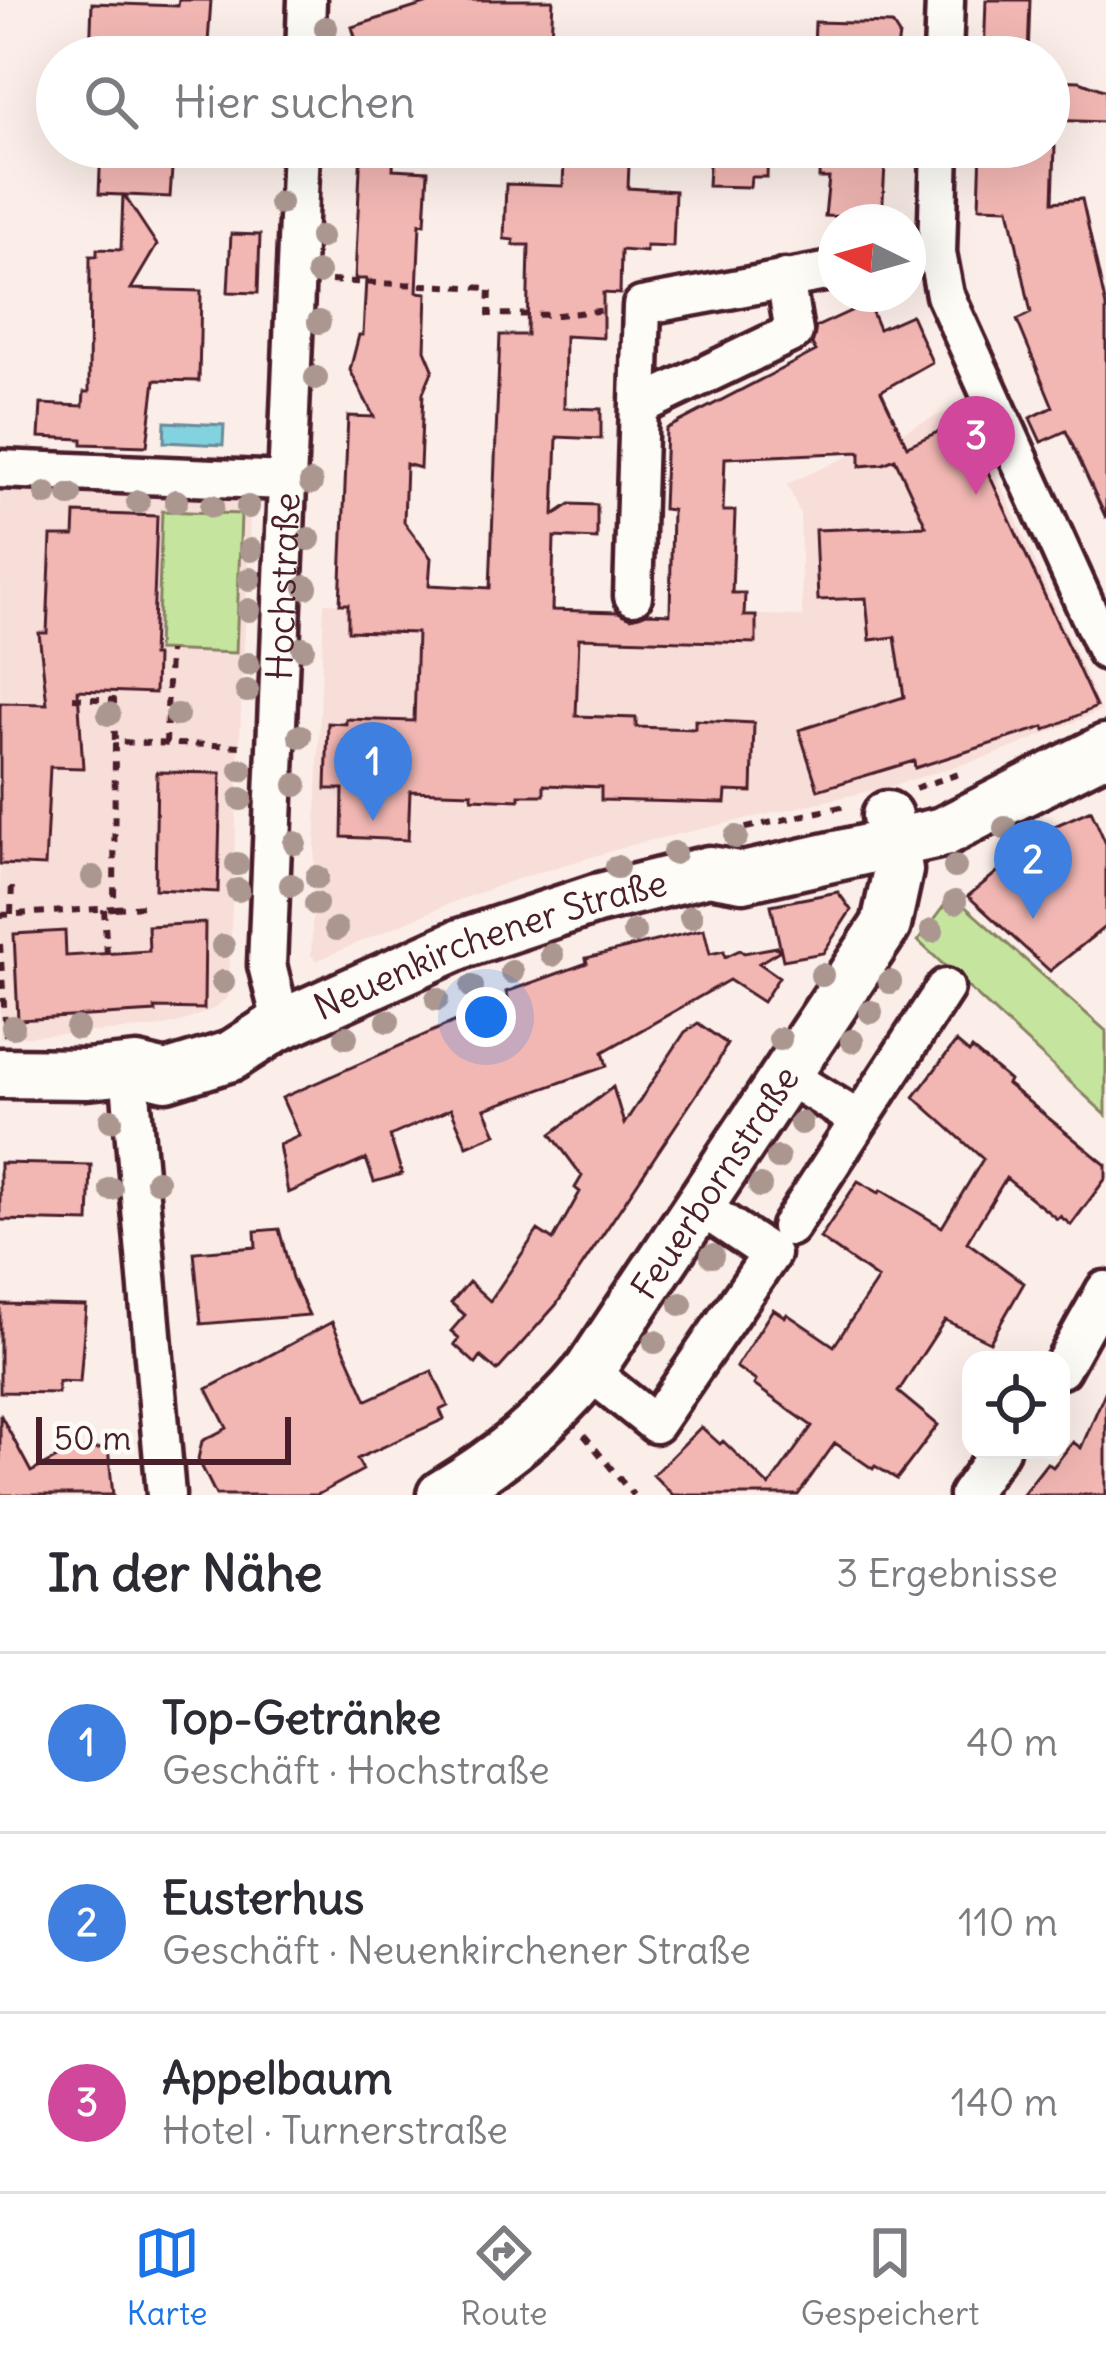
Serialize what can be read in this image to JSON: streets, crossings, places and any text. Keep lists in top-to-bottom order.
{
  "streets": {
    "main road": ["Neuenkirchener Straße", "Feuerbornstraße"],
    "street": ["Hochstraße"]
  },
  "crossings": [
    ["Hochstraße", "Neuenkirchener Straße"],
    ["Neuenkirchener Straße", "Feuerbornstraße"]
  ],
  "scale_bar": "50 m",
  "north": "left",
  "page": {
    "search": "Hier suchen",
    "pins": ["3", "1", "2"],
    "scale": "50 m",
    "heading": ["In der Nähe", "3 Ergebnisse"],
    "list": [
      {
        "mark": "1",
        "name": "Top-Getränke",
        "note": "Geschäft · Hochstraße",
        "value": "40 m"
      },
      {
        "mark": "2",
        "name": "Eusterhus",
        "note": "Geschäft · Neuenkirchener Straße",
        "value": "110 m"
      },
      {
        "mark": "3",
        "name": "Appelbaum",
        "note": "Hotel · Turnerstraße",
        "value": "140 m"
      }
    ],
    "nav": ["Karte", "Route", "Gespeichert"]
  }
}
